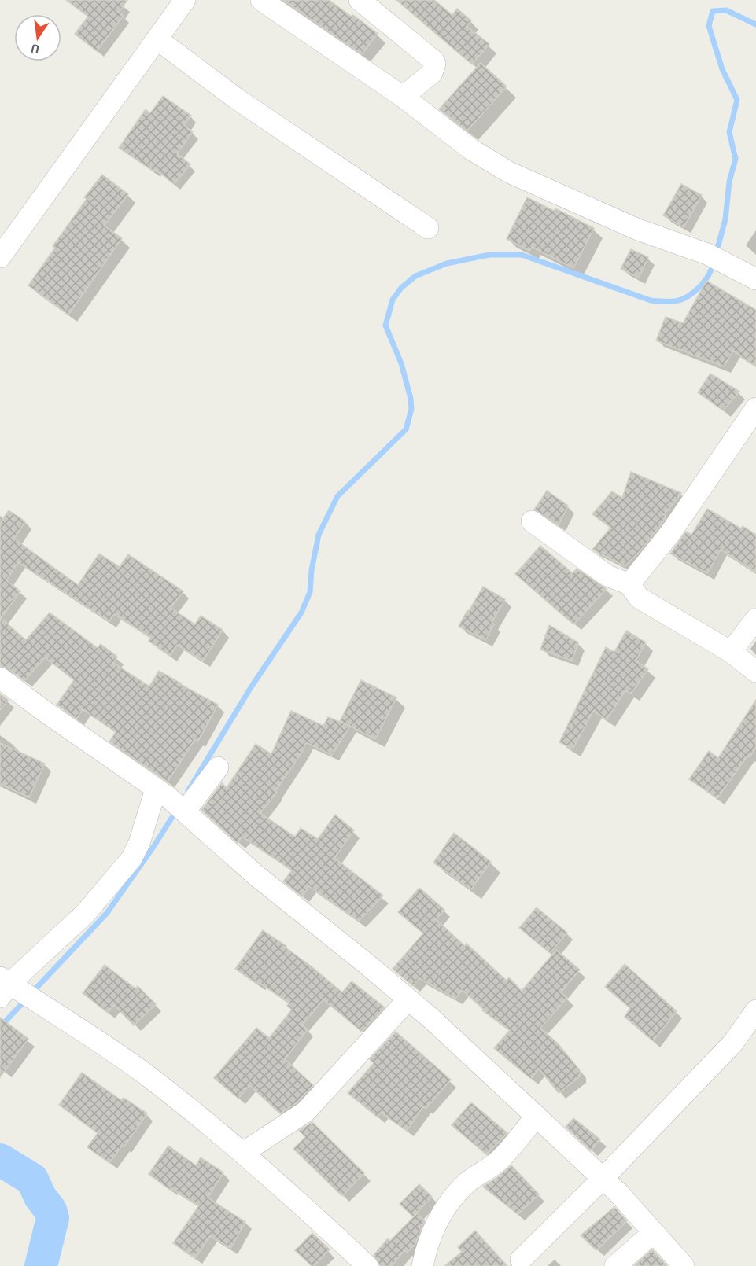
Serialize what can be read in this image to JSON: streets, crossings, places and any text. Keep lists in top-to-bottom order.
{
  "north": "bottom"
}
